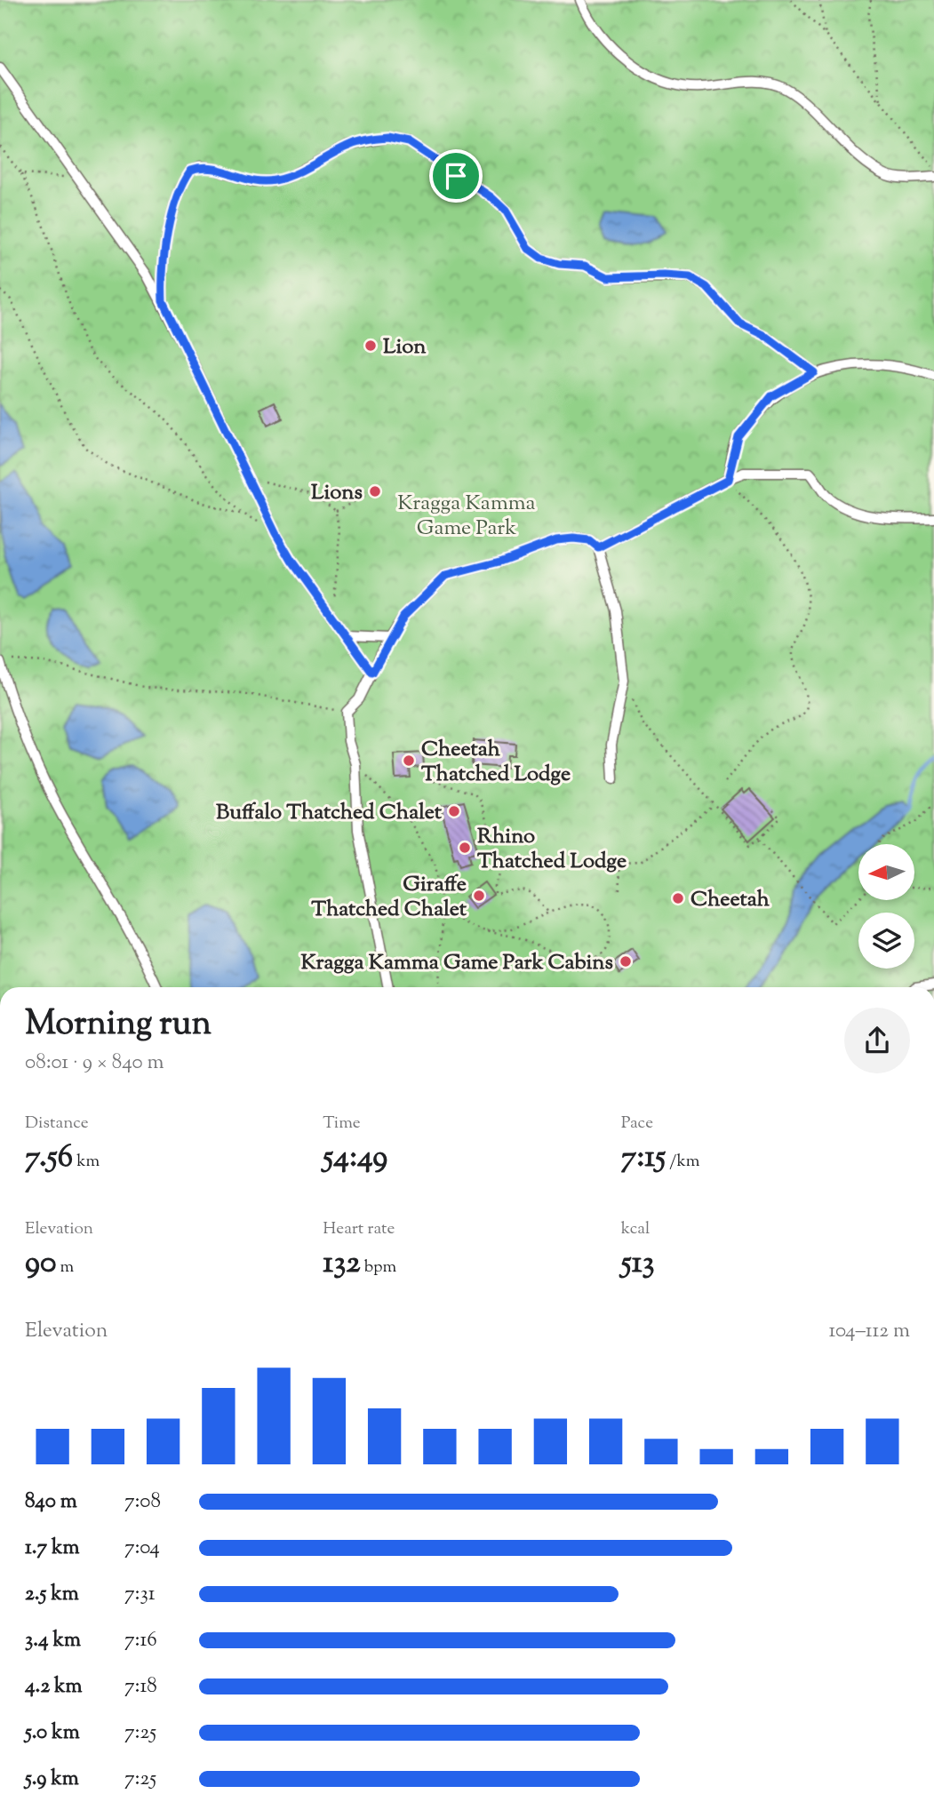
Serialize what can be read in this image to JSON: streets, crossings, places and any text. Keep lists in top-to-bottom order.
{
  "parks": ["Kragga Kamma Game Park"],
  "places": [
    "Lion",
    "Lions",
    "Cheetah Thatched Lodge",
    "Buffalo Thatched Chalet",
    "Rhino Thatched Lodge",
    "Giraffe Thatched Chalet",
    "Cheetah",
    "Kragga Kamma Game Park Cabins"
  ],
  "north": "left",
  "page": {
    "heading": ["Morning run", "08:01 · 9 × 840 m"],
    "stats": [
      ["Distance", "7.56 km"],
      ["Time", "54:49"],
      ["Pace", "7:15 /km"],
      ["Elevation", "90 m"],
      ["Heart rate", "132 bpm"],
      ["kcal", "513"]
    ],
    "chart": ["Elevation", "104–112 m"],
    "list": [
      {
        "name": "840 m",
        "note": "7:08"
      },
      {
        "name": "1.7 km",
        "note": "7:04"
      },
      {
        "name": "2.5 km",
        "note": "7:31"
      },
      {
        "name": "3.4 km",
        "note": "7:16"
      },
      {
        "name": "4.2 km",
        "note": "7:18"
      },
      {
        "name": "5.0 km",
        "note": "7:25"
      },
      {
        "name": "5.9 km",
        "note": "7:25"
      }
    ]
  }
}
